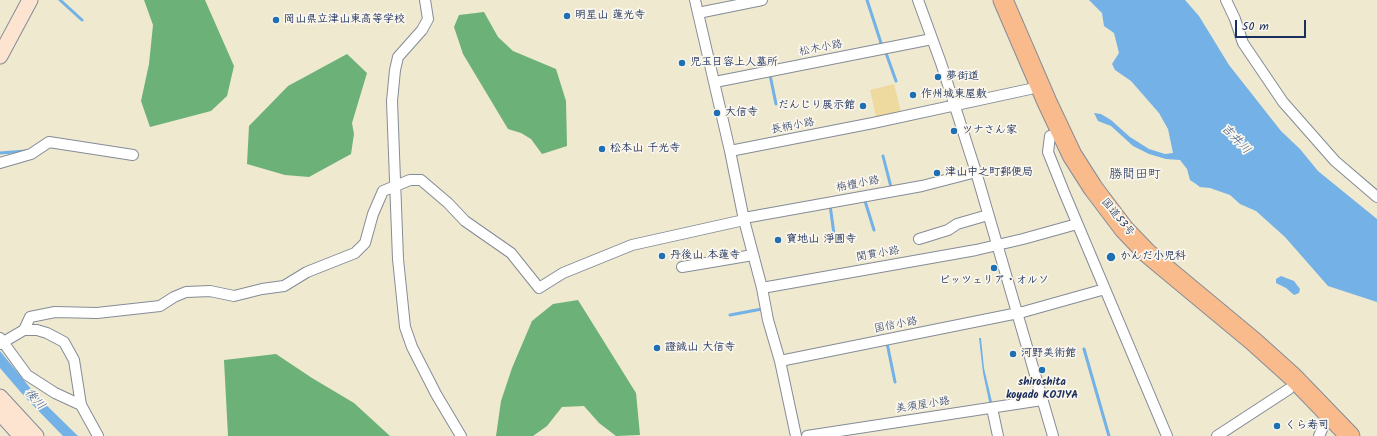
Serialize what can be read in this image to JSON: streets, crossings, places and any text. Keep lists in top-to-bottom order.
{
  "streets": {
    "highway": ["国道53号"],
    "street": [
      "松木小路",
      "長柄小路",
      "栴檀小路",
      "関貫小路",
      "国信小路",
      "美須屋小路"
    ]
  },
  "crossings": [
    ["長柄小路", "国道53号"]
  ],
  "districts": ["勝間田町"],
  "water": ["吉井川", "後川"],
  "places": [
    "明星山 蓮光寺",
    "岡山県立津山東高等学校",
    "児玉日容上人墓所",
    "夢街道",
    "作州城東屋敷",
    "だんじり展示館",
    "大信寺",
    "ツナさん家",
    "松本山 千光寺",
    "津山中之町郵便局",
    "寶地山 淨圓寺",
    "丹後山 本蓮寺",
    "かんだ小児科",
    "ピッツェリア・オルソ",
    "證誠山 大信寺",
    "河野美術館",
    "shiroshita koyado KOJIYA",
    "くら寿司"
  ],
  "scale_bar": "50 m"
}
